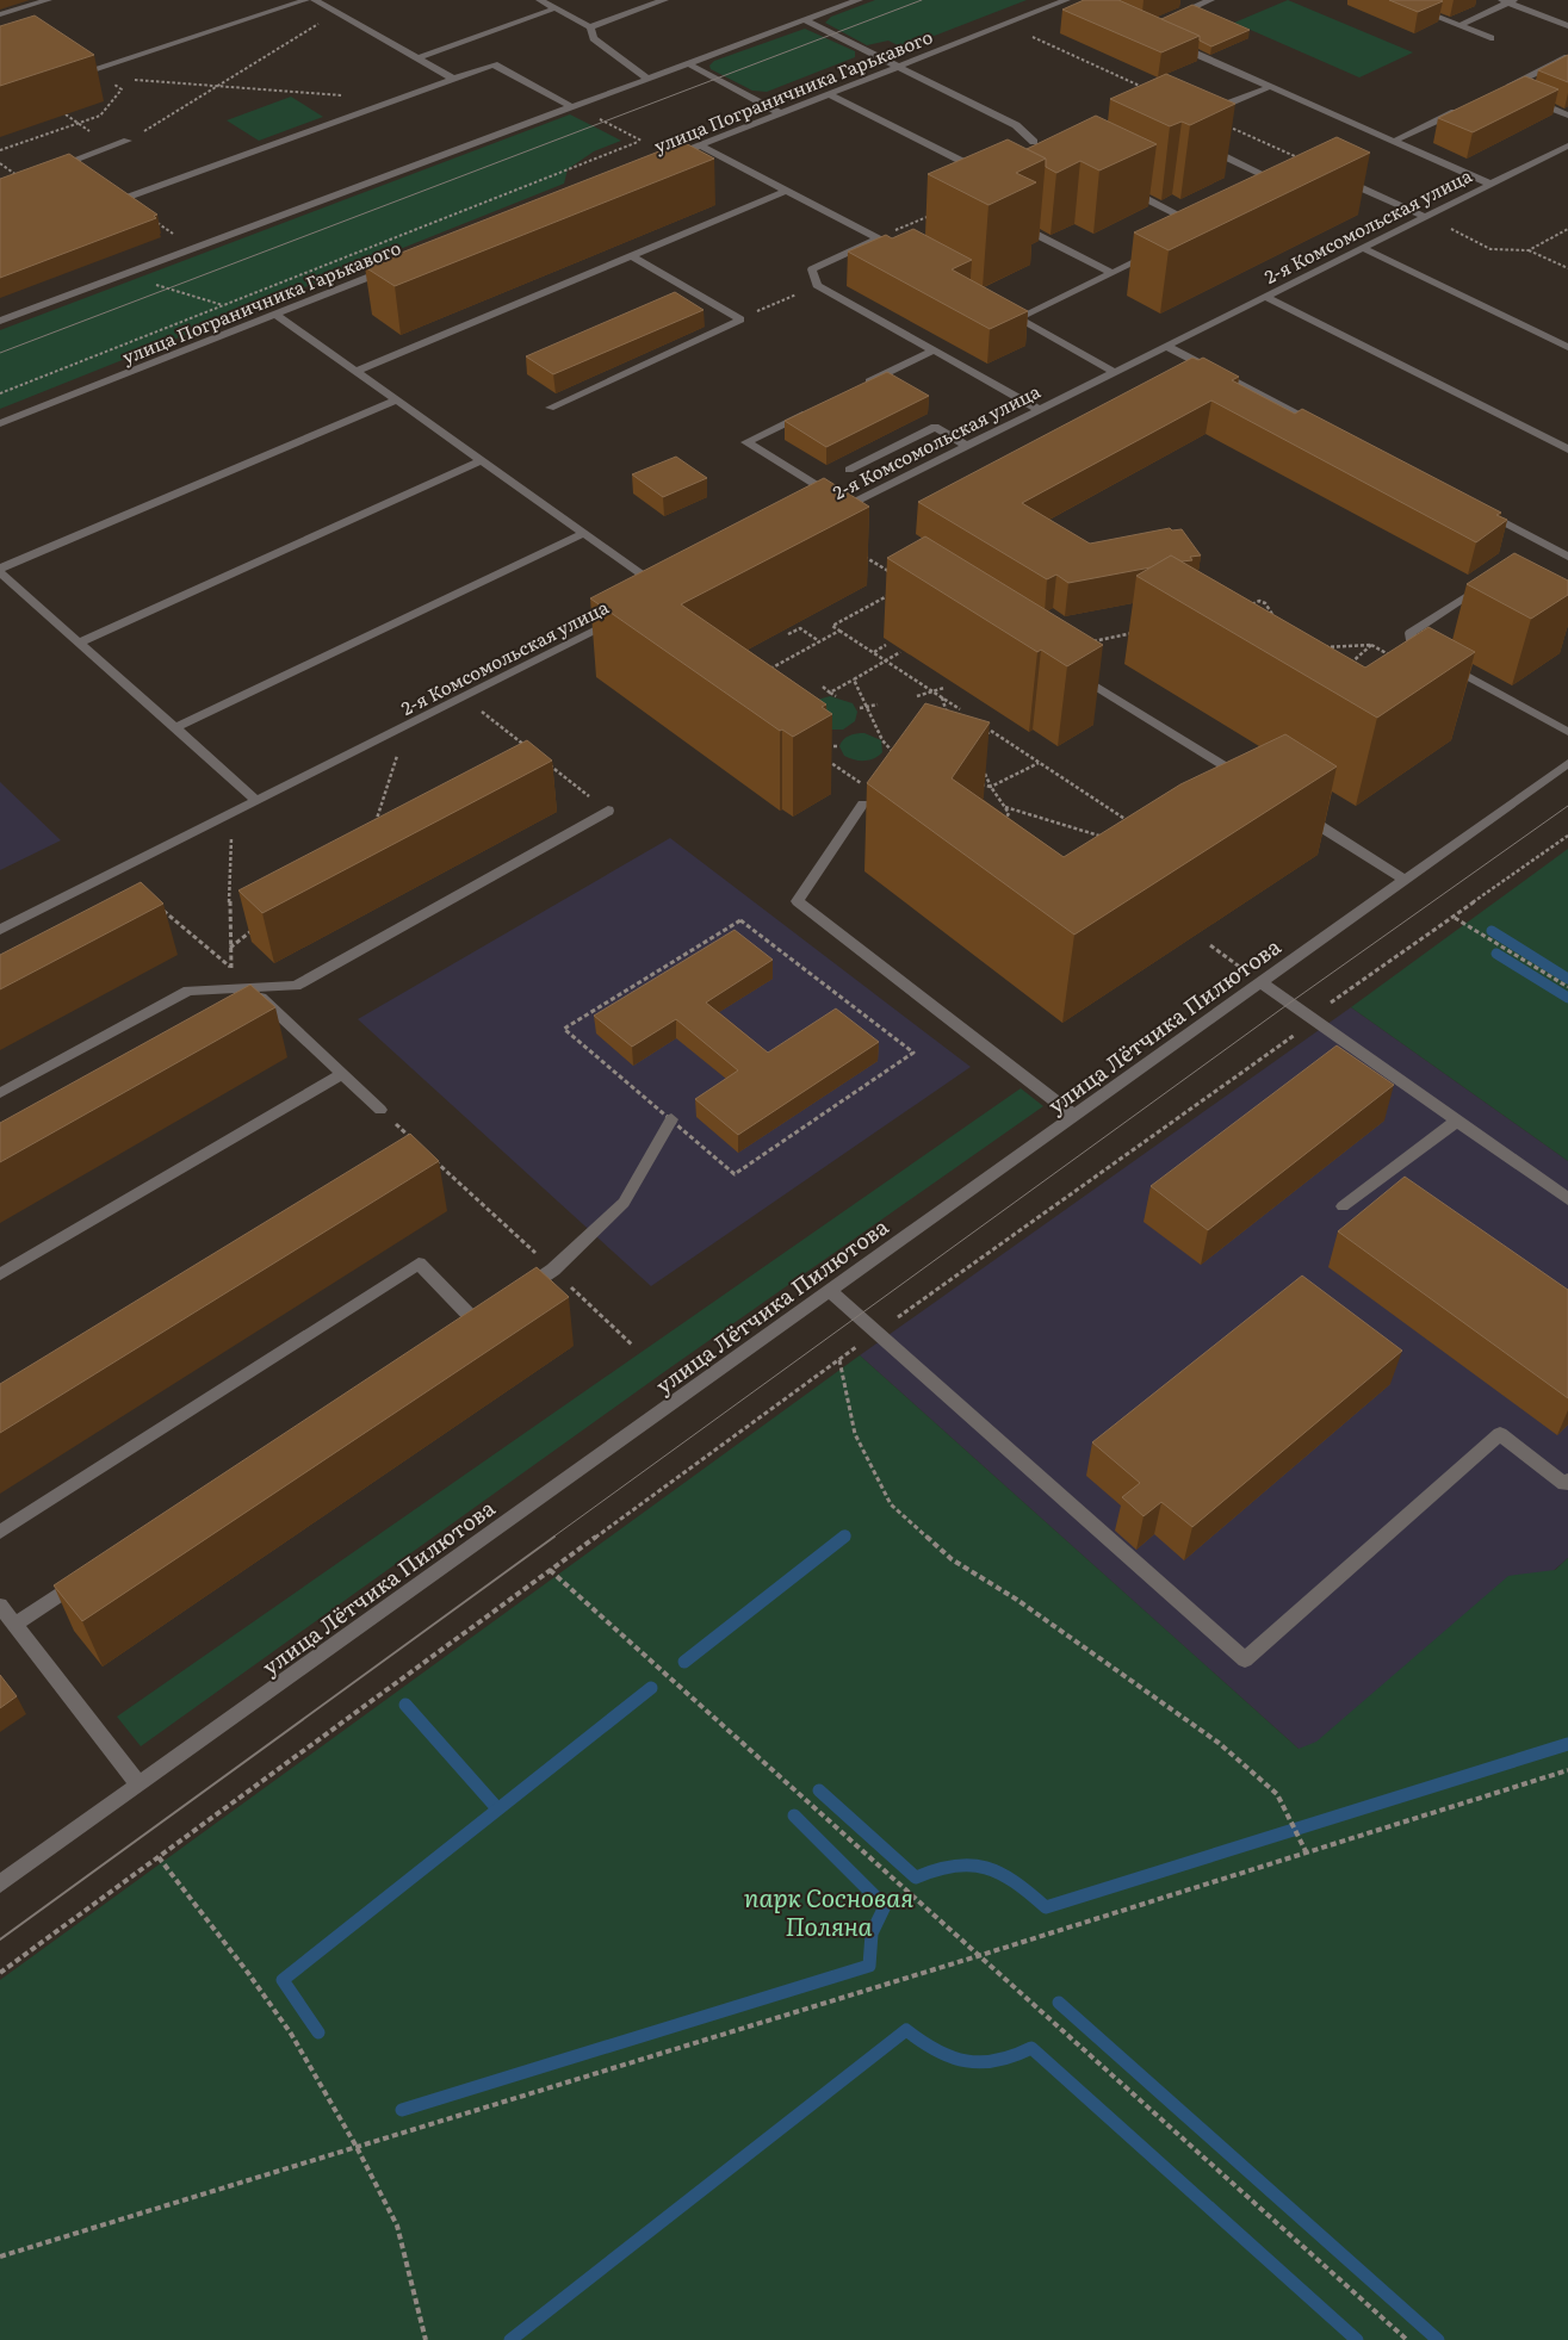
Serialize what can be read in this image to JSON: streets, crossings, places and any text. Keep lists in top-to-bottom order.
{
  "streets": {
    "street": ["улица Пограничника Гарькавого", "2-я Комсомольская улица", "улица Лётчика Пилютова"]
  },
  "parks": ["парк Сосновая Поляна"]
}
